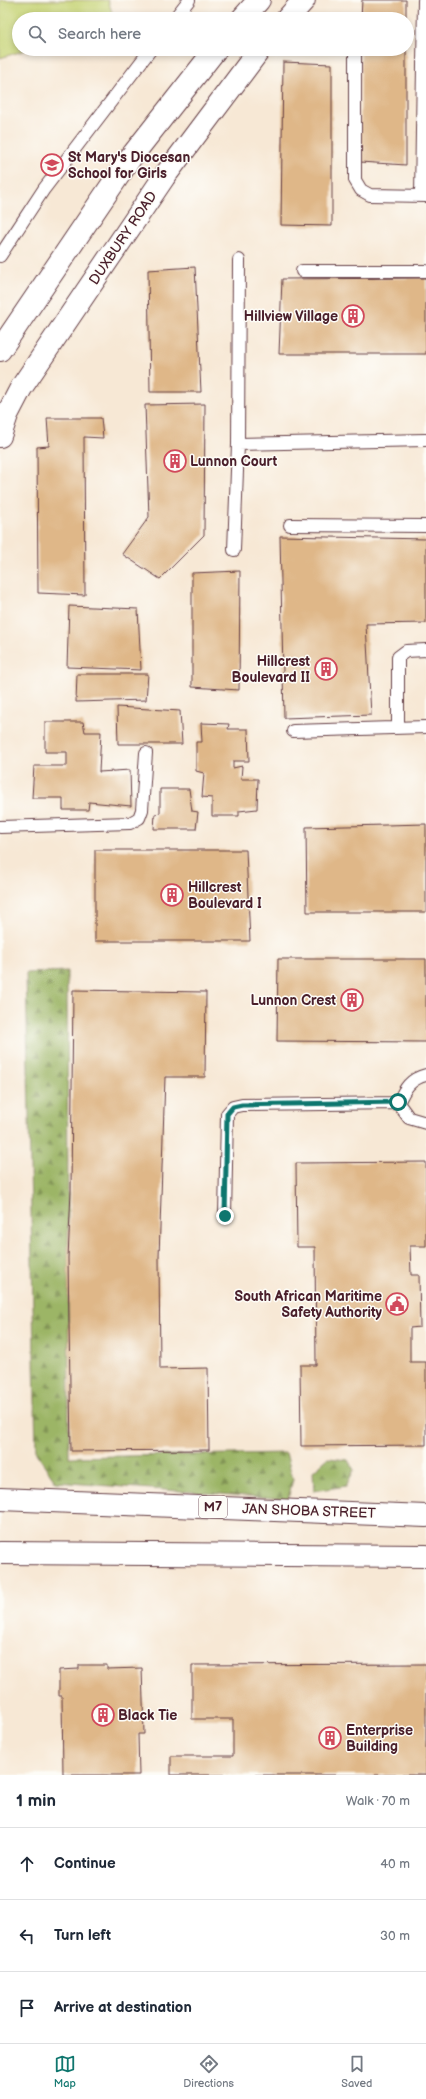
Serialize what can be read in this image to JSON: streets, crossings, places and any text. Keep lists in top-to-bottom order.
{
  "streets": {
    "main road": ["DUXBURY ROAD", "M7", "JAN SHOBA STREET"]
  },
  "places": {
    "school or university": ["St Mary's Diocesan School for Girls"],
    "building": [
      "Hillview Village",
      "Lunnon Court",
      "Hillcrest Boulevard II",
      "Hillcrest Boulevard I",
      "Lunnon Crest",
      "Black Tie",
      "Enterprise Building"
    ],
    "public building": ["South African Maritime Safety Authority"]
  },
  "page": {
    "search": "Search here",
    "heading": ["1 min", "Walk · 70 m"],
    "list": [
      ["Continue", "40 m"],
      ["Turn left", "30 m"],
      "Arrive at destination"
    ],
    "nav": ["Map", "Directions", "Saved"]
  }
}
